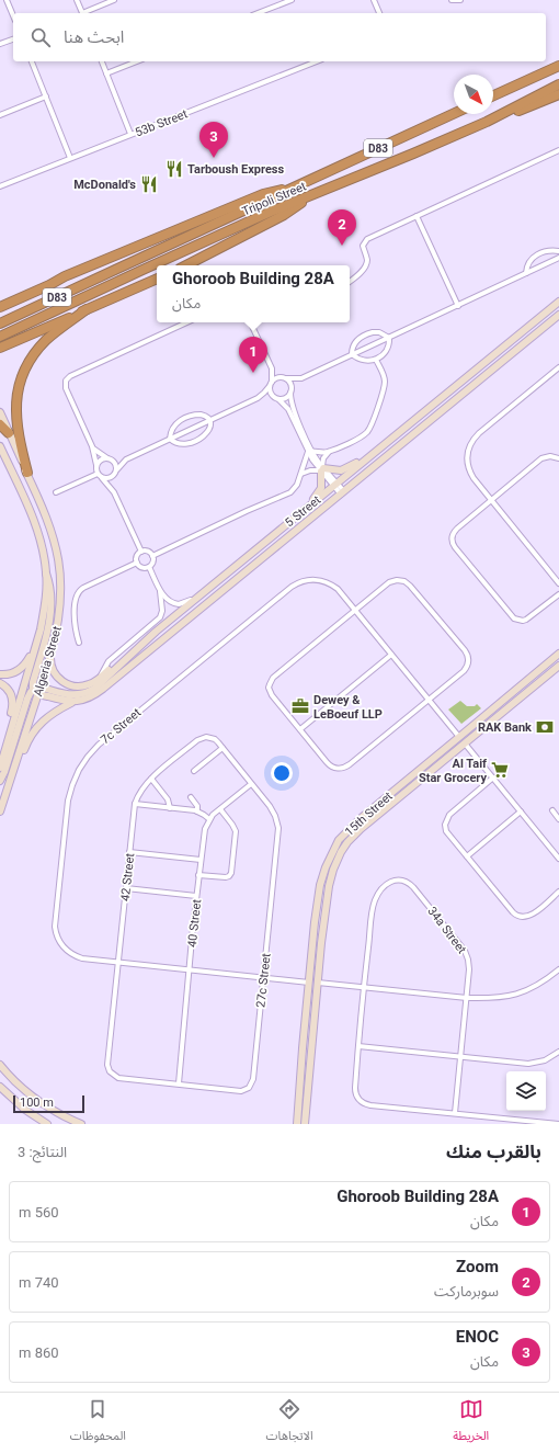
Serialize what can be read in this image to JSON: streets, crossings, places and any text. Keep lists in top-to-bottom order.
{
  "streets": {
    "highway": ["D83", "Tripoli Street"],
    "street": [
      "53b Street",
      "5 Street",
      "Algeria Street",
      "7c Street",
      "15th Street",
      "42 Street",
      "40 Street",
      "34a Street",
      "27c Street"
    ]
  },
  "crossings": [
    ["5 Street", "Algeria Street"],
    ["7c Street", "15th Street"],
    ["7c Street", "42 Street"],
    ["42 Street", "27c Street"],
    ["40 Street", "27c Street"]
  ],
  "places": {
    "restaurant": ["Tarboush Express", "McDonald's"],
    "office": ["Dewey & LeBoeuf LLP"],
    "bank": ["RAK Bank"],
    "supermarket": ["Al Taif Star Grocery"]
  },
  "scale_bar": "100 m",
  "north": "bottom right",
  "page": {
    "search": "ابحث هنا",
    "pins": ["3", "2", "1"],
    "popup": ["Ghoroob Building 28A", "مكان"],
    "scale": "100 m",
    "heading": ["بالقرب منك", "النتائج: 3"],
    "list": [
      {
        "mark": "1",
        "name": "Ghoroob Building 28A",
        "note": "مكان",
        "value": "560 m"
      },
      {
        "mark": "2",
        "name": "Zoom",
        "note": "سوبرماركت",
        "value": "740 m"
      },
      {
        "mark": "3",
        "name": "ENOC",
        "note": "مكان",
        "value": "860 m"
      }
    ],
    "nav": ["الخريطة", "الاتجاهات", "المحفوظات"]
  }
}
